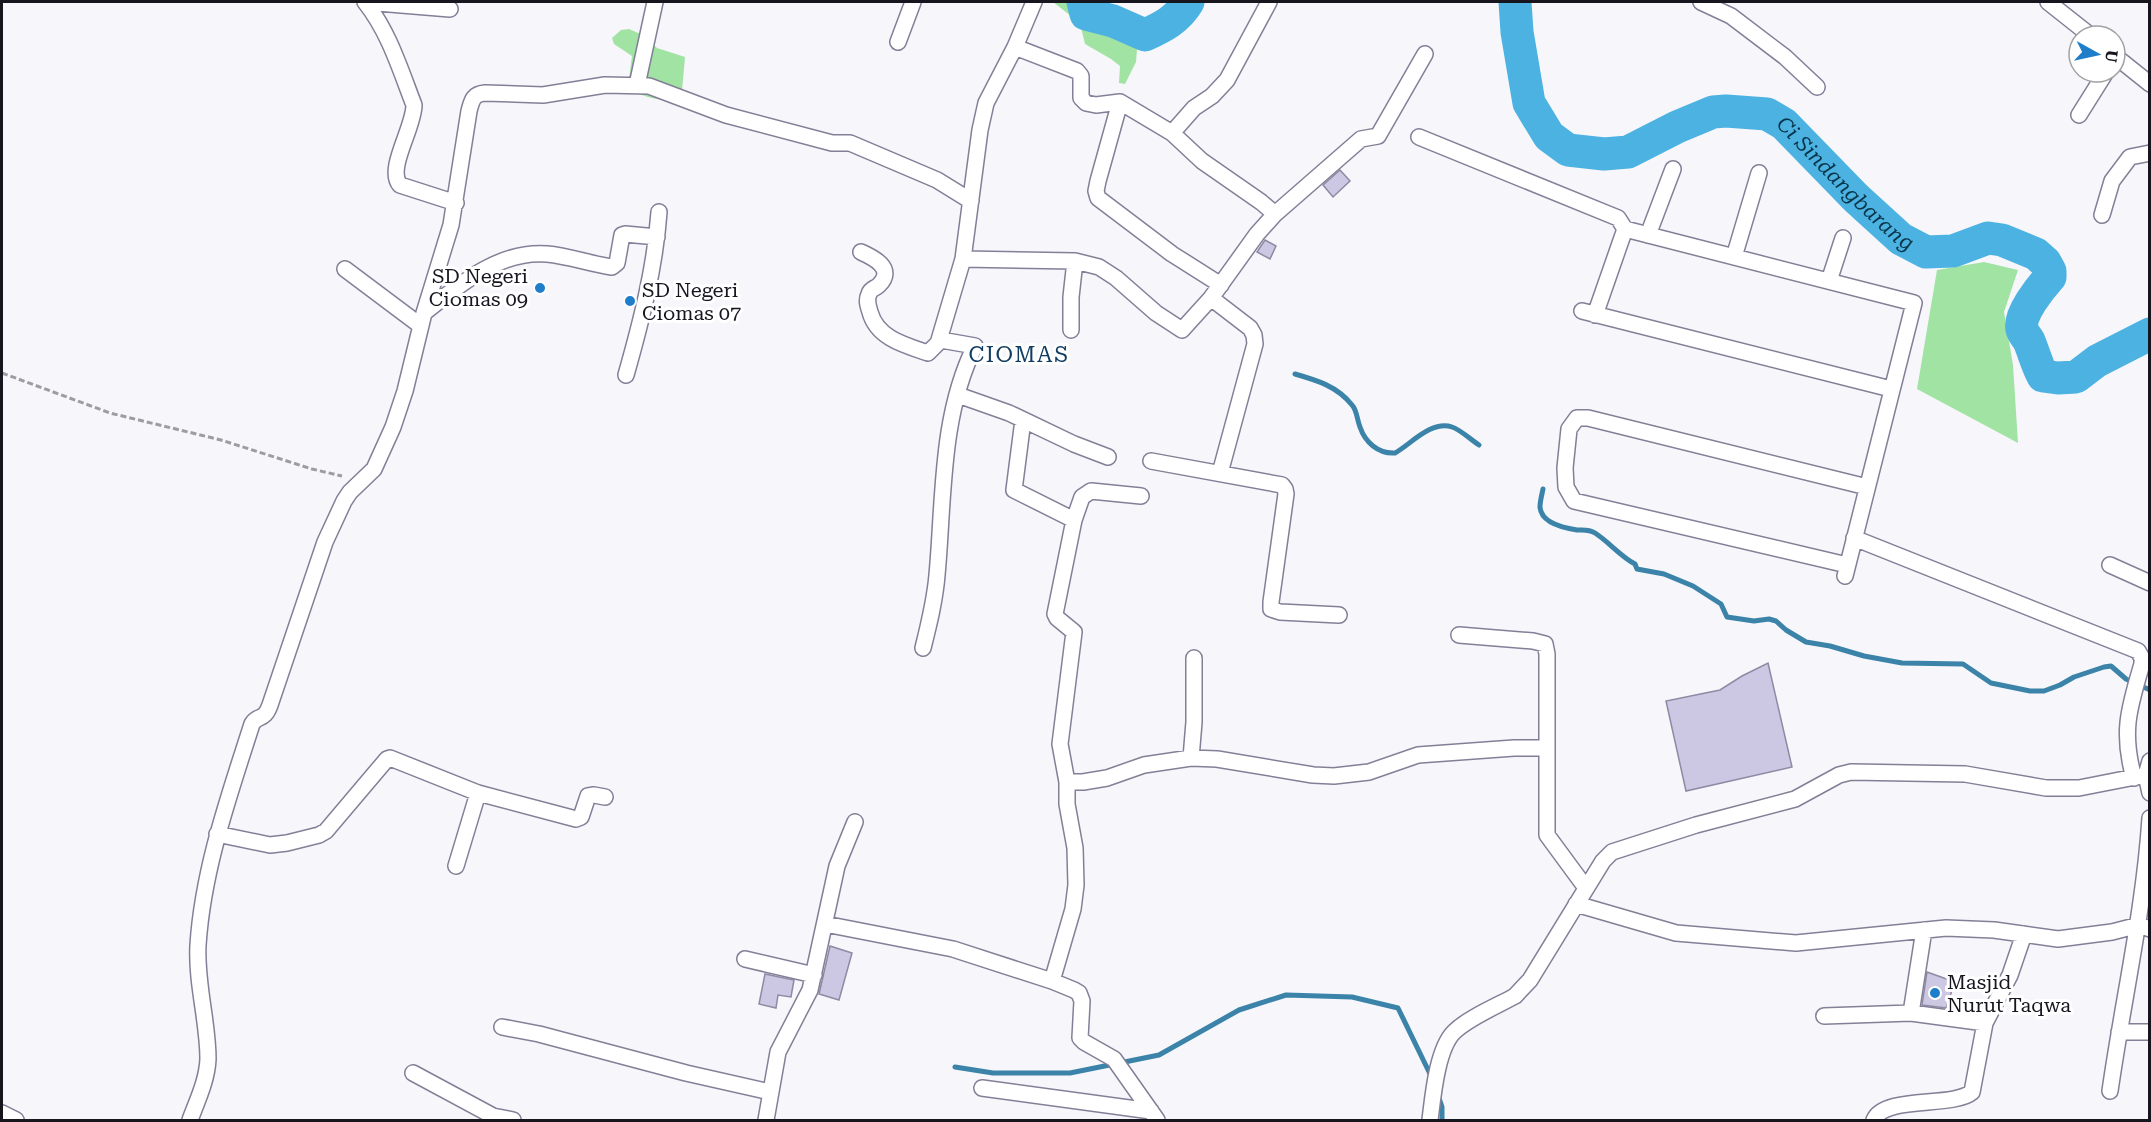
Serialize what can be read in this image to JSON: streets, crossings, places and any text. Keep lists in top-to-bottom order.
{
  "districts": ["CIOMAS"],
  "water": ["Ci Sindangbarang"],
  "places": ["SD Negeri Ciomas 09", "SD Negeri Ciomas 07", "Masjid Nurut Taqwa"],
  "north": "right"
}
